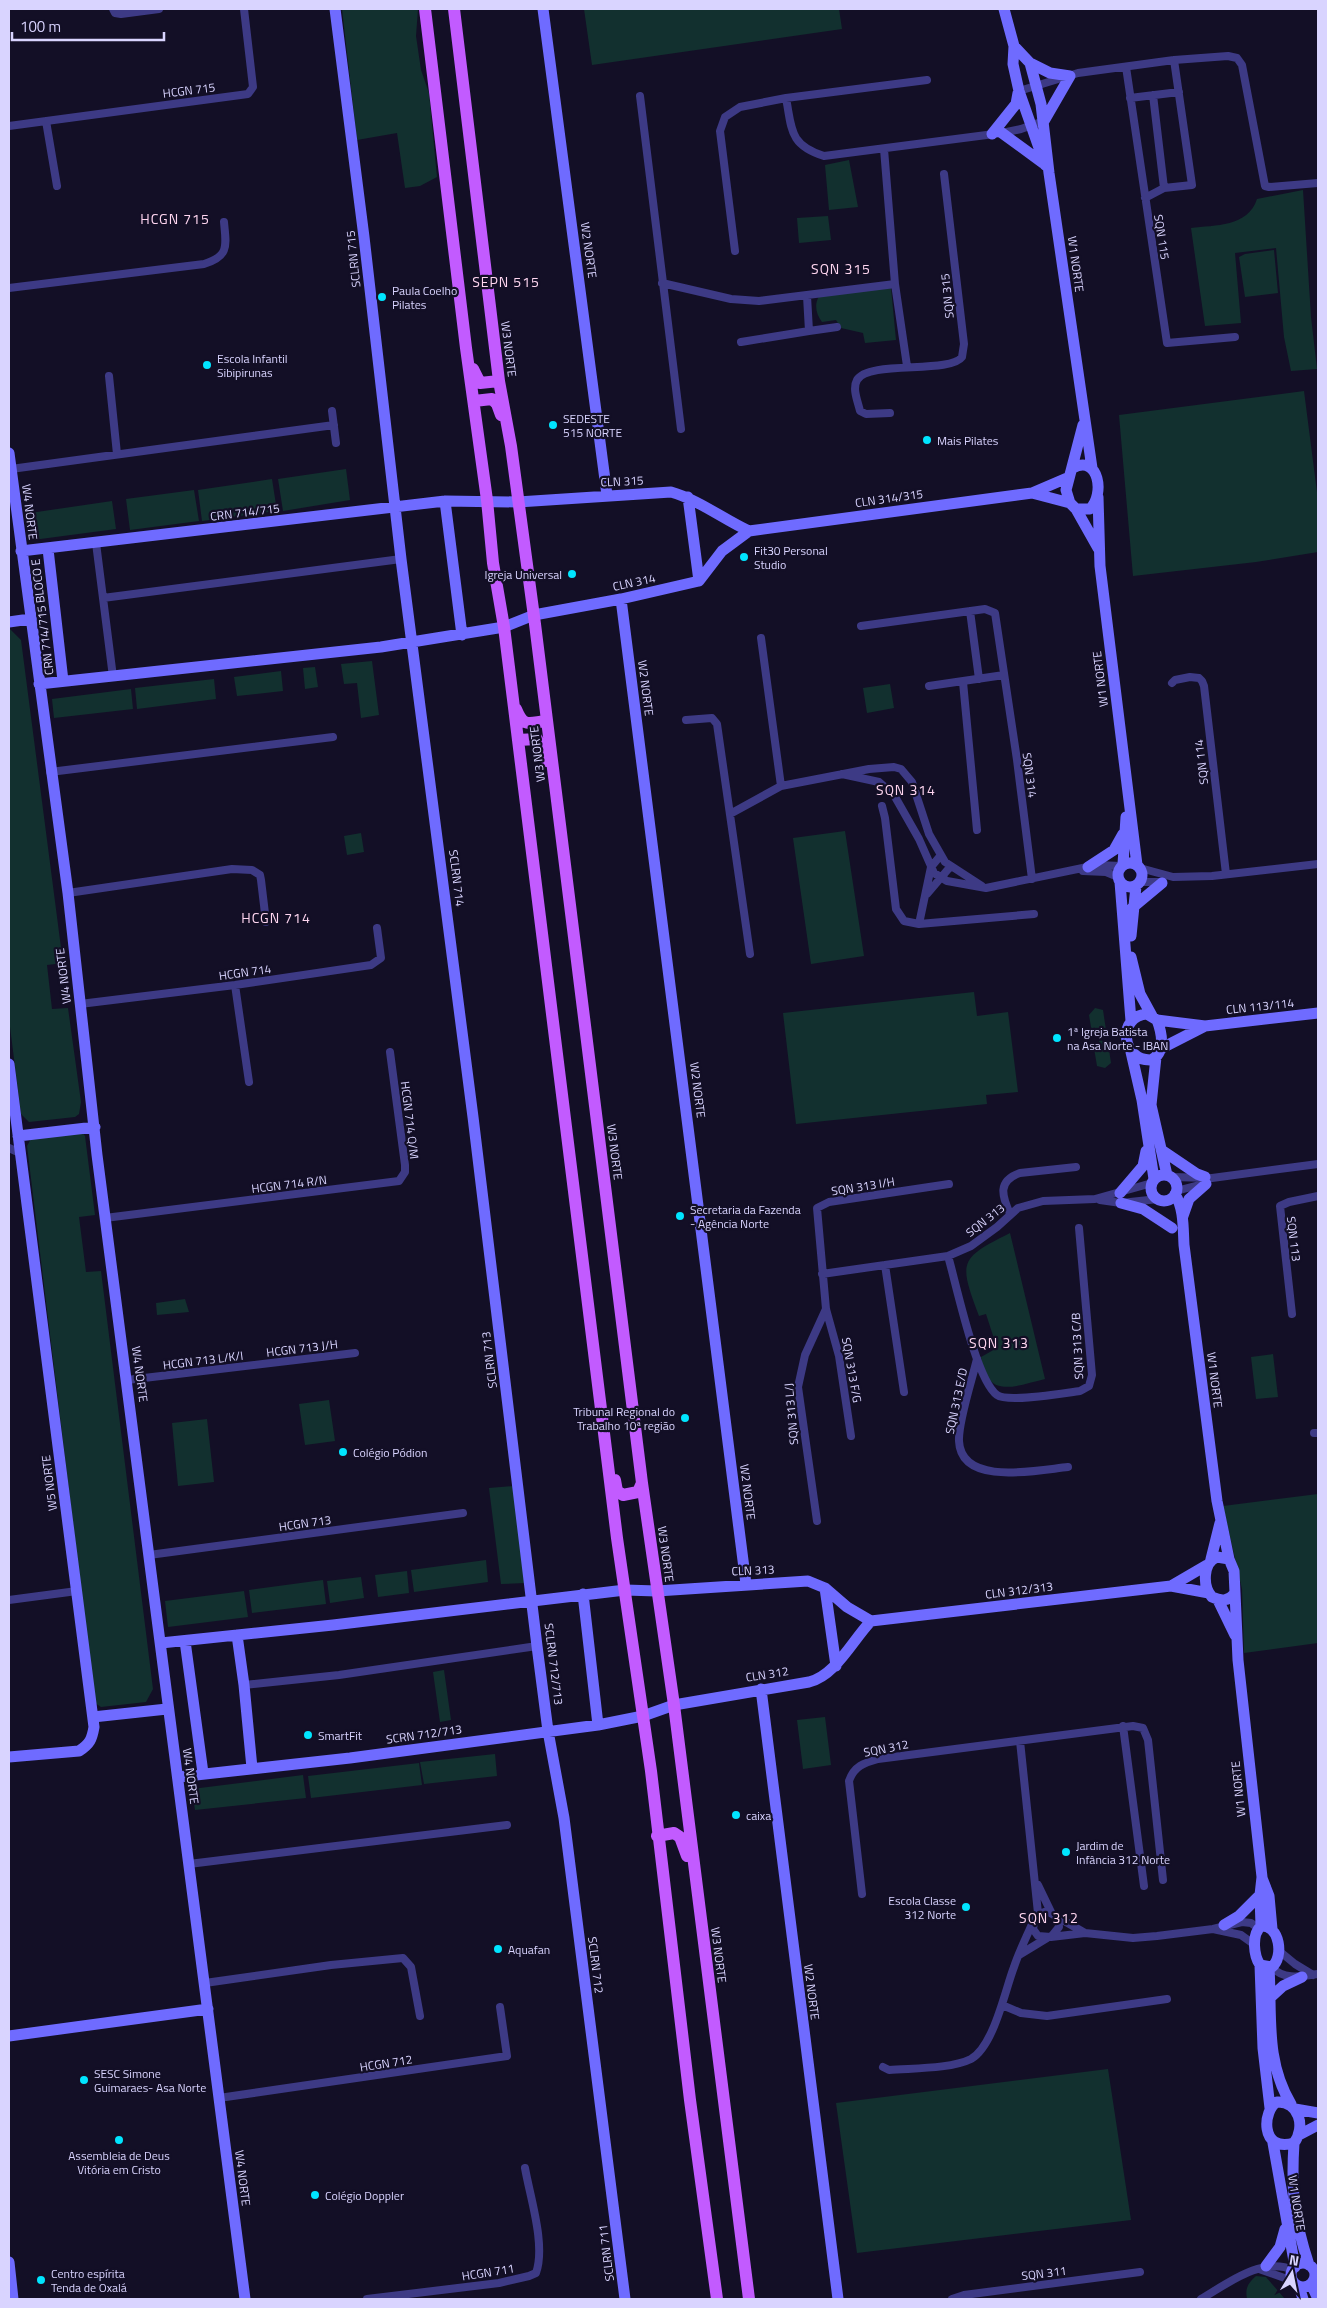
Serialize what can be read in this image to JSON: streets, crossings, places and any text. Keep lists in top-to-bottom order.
{
  "streets": {
    "main road": ["W3 NORTE"],
    "street": [
      "HCGN 715",
      "SQN 115",
      "W2 NORTE",
      "SCLRN 715",
      "W1 NORTE",
      "SQN 315",
      "CLN 315",
      "CLN 314/315",
      "W4 NORTE",
      "CRN 714/715",
      "CLN 314",
      "CRN 714/715 BLOCO E",
      "SQN 114",
      "SQN 314",
      "SCLRN 714",
      "HCGN 714",
      "CLN 113/114",
      "HCGN 714 Q/M",
      "HCGN 714 R/N",
      "SQN 313 I/H",
      "SQN 313",
      "SQN 113",
      "SQN 313 C/B",
      "HCGN 713 J/H",
      "HCGN 713 L/K/I",
      "SCLRN 713",
      "SQN 313 F/G",
      "SQN 313 E/D",
      "SQN 313 L/J",
      "W5 NORTE",
      "HCGN 713",
      "CLN 313",
      "CLN 312/313",
      "SCLRN 712/713",
      "CLN 312",
      "SCRN 712/713",
      "SQN 312",
      "SCLRN 712",
      "HCGN 712",
      "SCLRN 711",
      "HCGN 711",
      "SQN 311"
    ]
  },
  "crossings": [
    ["W2 NORTE", "CLN 315"],
    ["W2 NORTE", "CLN 314"],
    ["W2 NORTE", "CLN 313"],
    ["W2 NORTE", "CLN 312"],
    ["SCLRN 715", "CRN 714/715"],
    ["W1 NORTE", "CLN 314/315"],
    ["W1 NORTE", "CLN 113/114"],
    ["W1 NORTE", "SQN 313"],
    ["W1 NORTE", "CLN 312/313"],
    ["W3 NORTE", "CLN 315"],
    ["W3 NORTE", "CRN 714/715"],
    ["W3 NORTE", "CLN 314"],
    ["W3 NORTE", "CLN 313"],
    ["W3 NORTE", "CLN 312"],
    ["W3 NORTE", "SCRN 712/713"],
    ["CLN 315", "CLN 314/315"],
    ["CLN 315", "CRN 714/715"],
    ["W4 NORTE", "CRN 714/715"],
    ["W4 NORTE", "HCGN 714"],
    ["W4 NORTE", "HCGN 714 R/N"],
    ["W4 NORTE", "HCGN 713 L/K/I"],
    ["W4 NORTE", "HCGN 713"],
    ["W4 NORTE", "SCRN 712/713"],
    ["W4 NORTE", "HCGN 712"],
    ["CRN 714/715", "CRN 714/715 BLOCO E"],
    ["SCLRN 714", "SCLRN 713"],
    ["HCGN 714 Q/M", "HCGN 714 R/N"],
    ["SQN 313 I/H", "SQN 313"],
    ["SQN 313 C/B", "SQN 313 E/D"],
    ["HCGN 713 J/H", "HCGN 713 L/K/I"],
    ["SCLRN 713", "SCLRN 712/713"],
    ["SQN 313 F/G", "SQN 313 L/J"],
    ["CLN 313", "CLN 312/313"],
    ["CLN 313", "CLN 312"],
    ["CLN 312/313", "CLN 312"],
    ["SCLRN 712/713", "SCRN 712/713"],
    ["SCLRN 712/713", "SCLRN 712"],
    ["CLN 312", "SCRN 712/713"],
    ["SCRN 712/713", "SCLRN 712"],
    ["SCLRN 712", "SCLRN 711"]
  ],
  "districts": [
    "HCGN 715",
    "SQN 315",
    "SEPN 515",
    "SQN 314",
    "HCGN 714",
    "SQN 313",
    "SQN 312"
  ],
  "places": [
    "Paula Coelho Pilates",
    "Escola Infantil Sibipirunas",
    "SEDESTE 515 NORTE",
    "Mais Pilates",
    "Fit30 Personal Studio",
    "Igreja Universal",
    "1ª Igreja Batista na Asa Norte - IBAN",
    "Secretaria da Fazenda - Agência Norte",
    "Tribunal Regional do Trabalho 10ª região",
    "Colégio Pódion",
    "SmartFit",
    "caixa",
    "Jardim de Infância 312 Norte",
    "Escola Classe 312 Norte",
    "Aquafan",
    "SESC Simone Guimaraes- Asa Norte",
    "Assembleia de Deus Vitória em Cristo",
    "Colégio Doppler",
    "Centro espírita Tenda de Oxalá"
  ],
  "scale_bar": "100 m",
  "north": "top"
}
